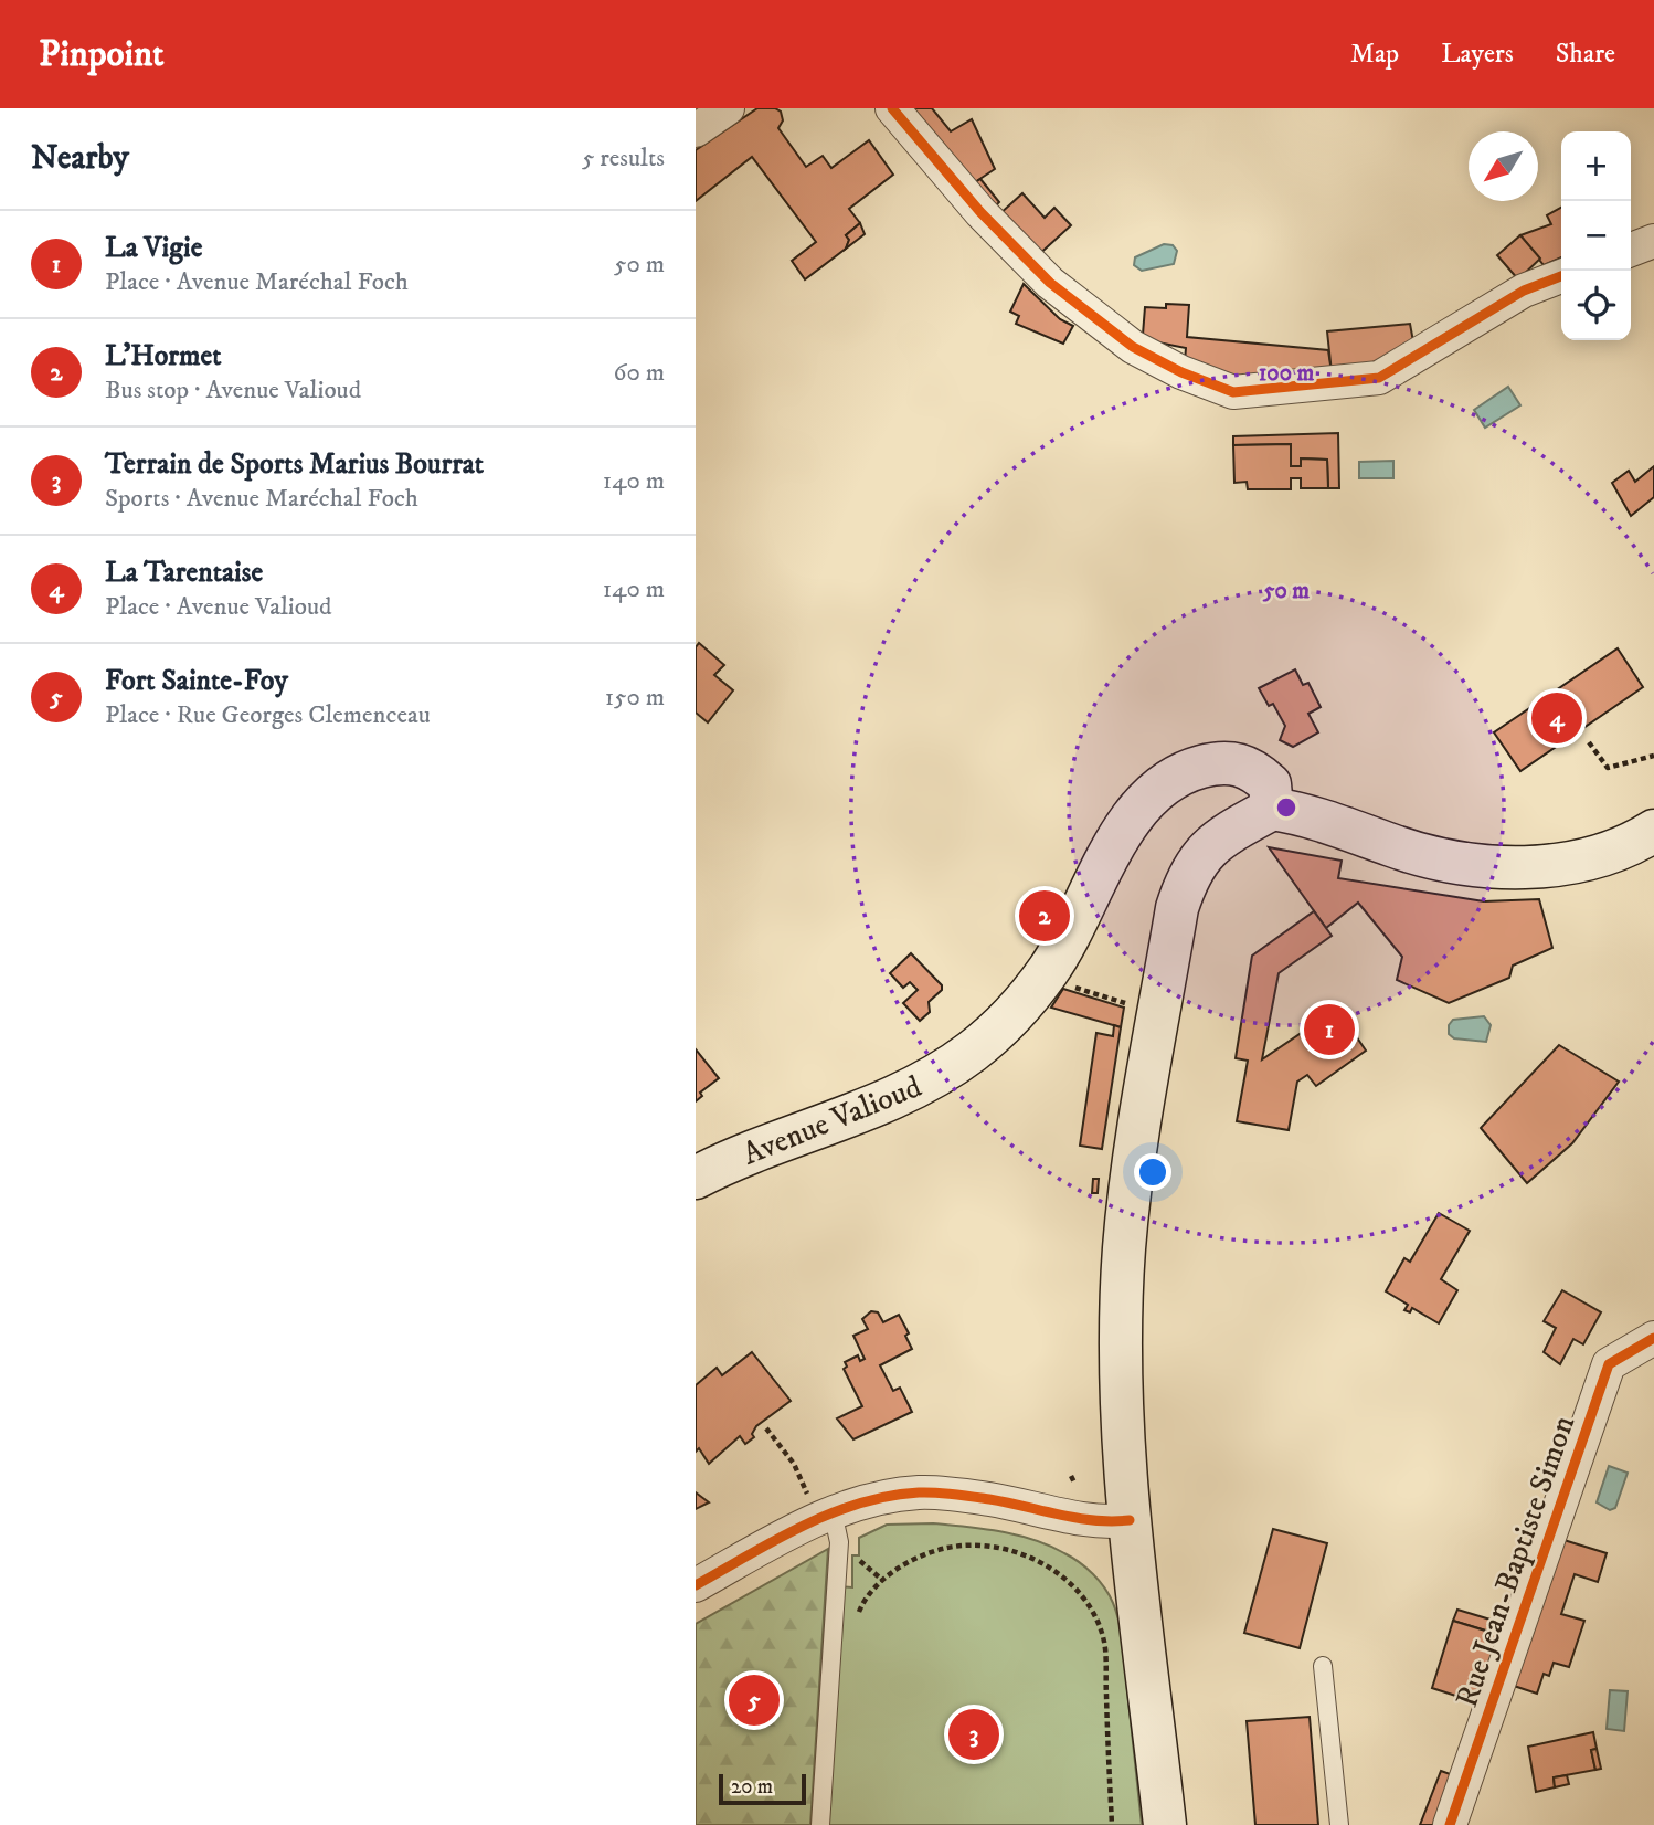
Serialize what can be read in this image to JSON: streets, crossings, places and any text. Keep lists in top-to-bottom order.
{
  "streets": {
    "main road": ["Avenue Valioud"],
    "street": ["Rue Jean-Baptiste Simon"]
  },
  "scale_bar": "20 m",
  "north": "bottom left",
  "page": {
    "header": "Pinpoint",
    "nav": ["Map", "Layers", "Share"],
    "heading": ["Nearby", "5 results"],
    "map_buttons": ["+", "−"],
    "list": [
      {
        "mark": "1",
        "name": "La Vigie",
        "note": "Place · Avenue Maréchal Foch",
        "value": "50 m"
      },
      {
        "mark": "2",
        "name": "L'Hormet",
        "note": "Bus stop · Avenue Valioud",
        "value": "60 m"
      },
      {
        "mark": "3",
        "name": "Terrain de Sports Marius Bourrat",
        "note": "Sports · Avenue Maréchal Foch",
        "value": "140 m"
      },
      {
        "mark": "4",
        "name": "La Tarentaise",
        "note": "Place · Avenue Valioud",
        "value": "140 m"
      },
      {
        "mark": "5",
        "name": "Fort Sainte-Foy",
        "note": "Place · Rue Georges Clemenceau",
        "value": "150 m"
      }
    ],
    "pins": [
      "4",
      "2",
      "1",
      "5",
      "3"
    ],
    "scale": "20 m"
  },
  "rings": ["100 m", "50 m"]
}
